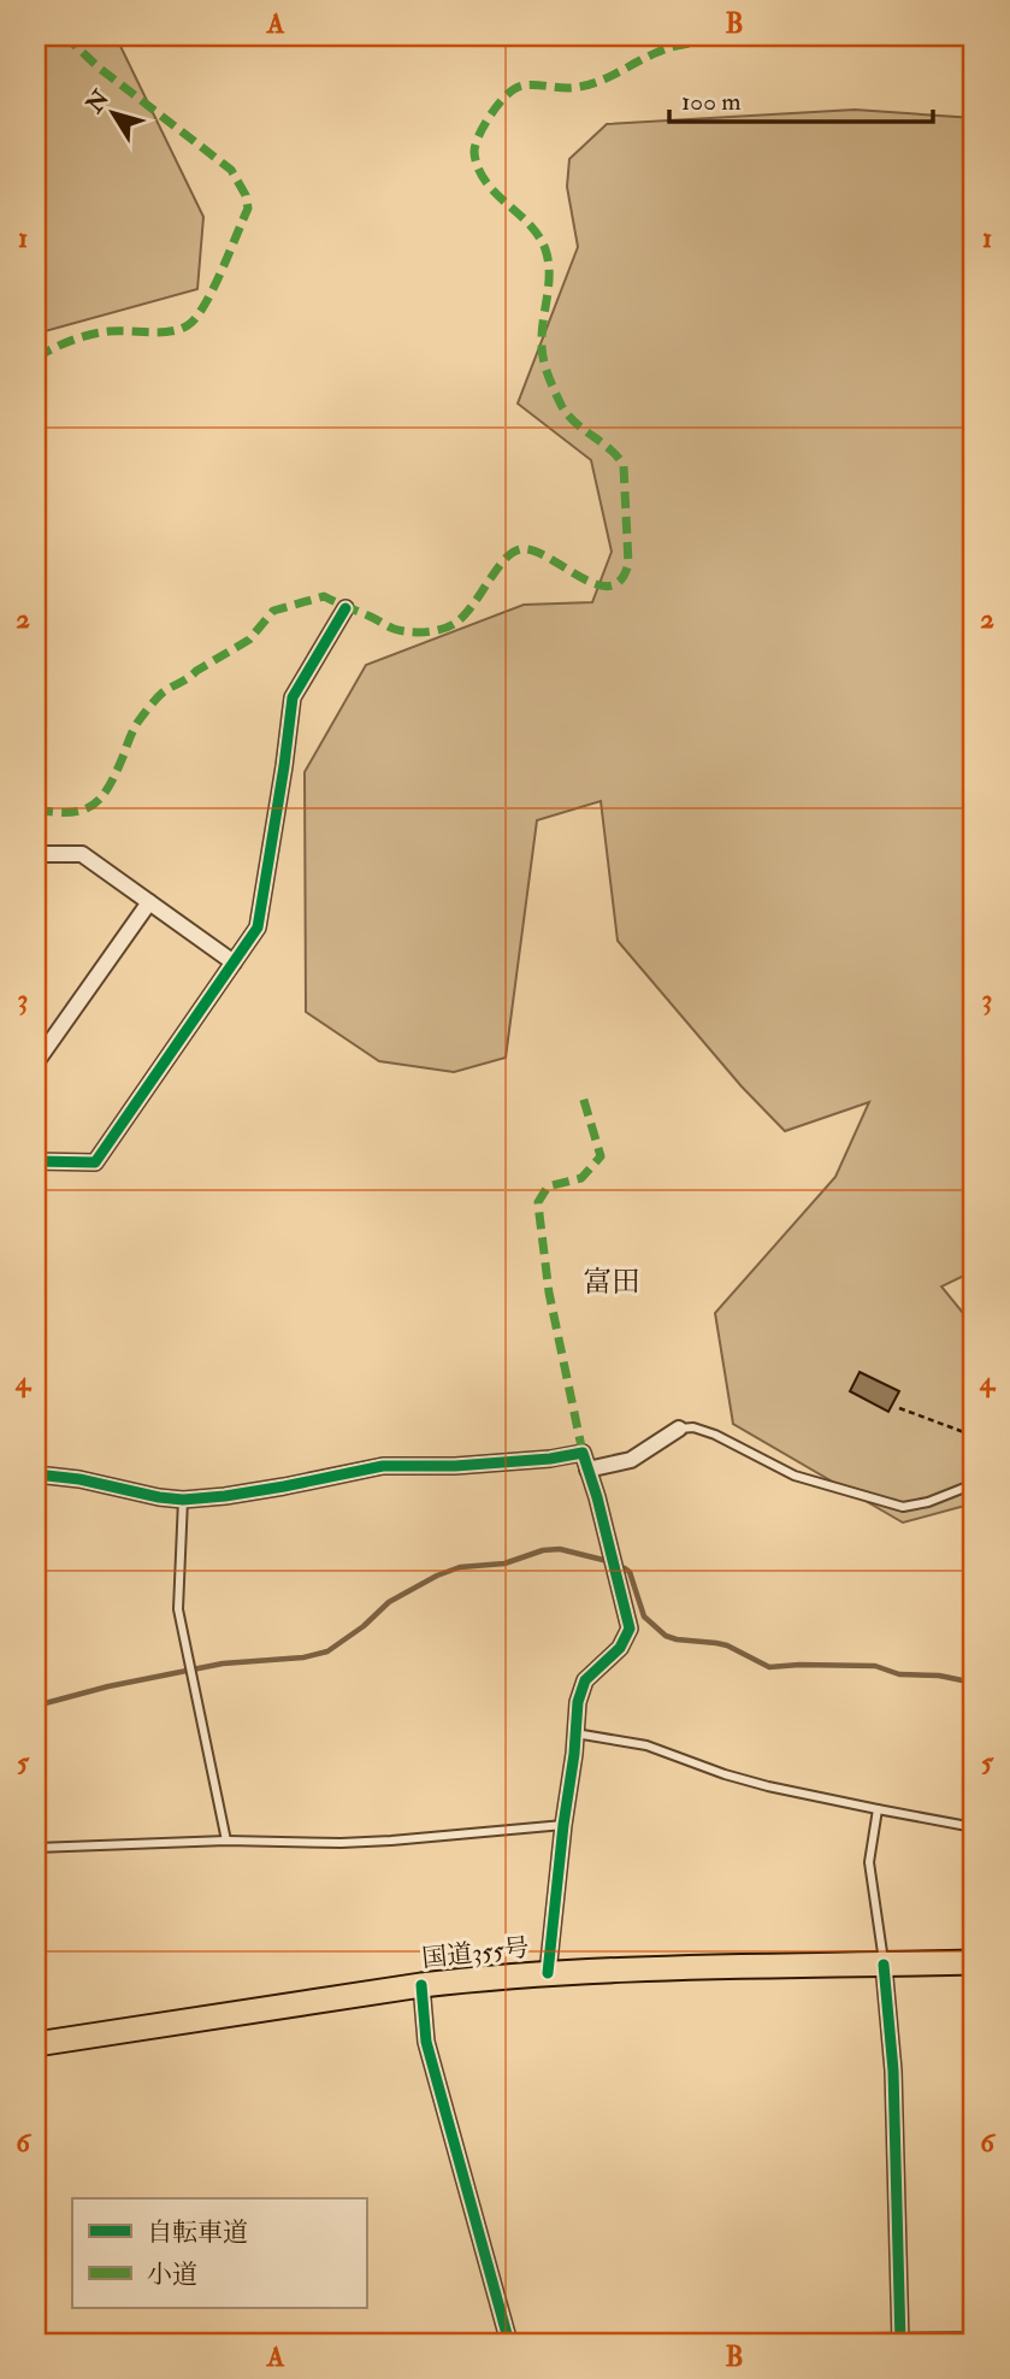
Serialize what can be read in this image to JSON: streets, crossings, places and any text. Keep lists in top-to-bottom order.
{
  "streets": {
    "highway": ["国道355号"]
  },
  "districts": ["富田"],
  "legend": ["自転車道", "小道"],
  "scale_bar": "100 m",
  "north": "top left",
  "grid": {
    "columns": ["A", "B"],
    "rows": [
      "1",
      "2",
      "3",
      "4",
      "5",
      "6"
    ]
  }
}
